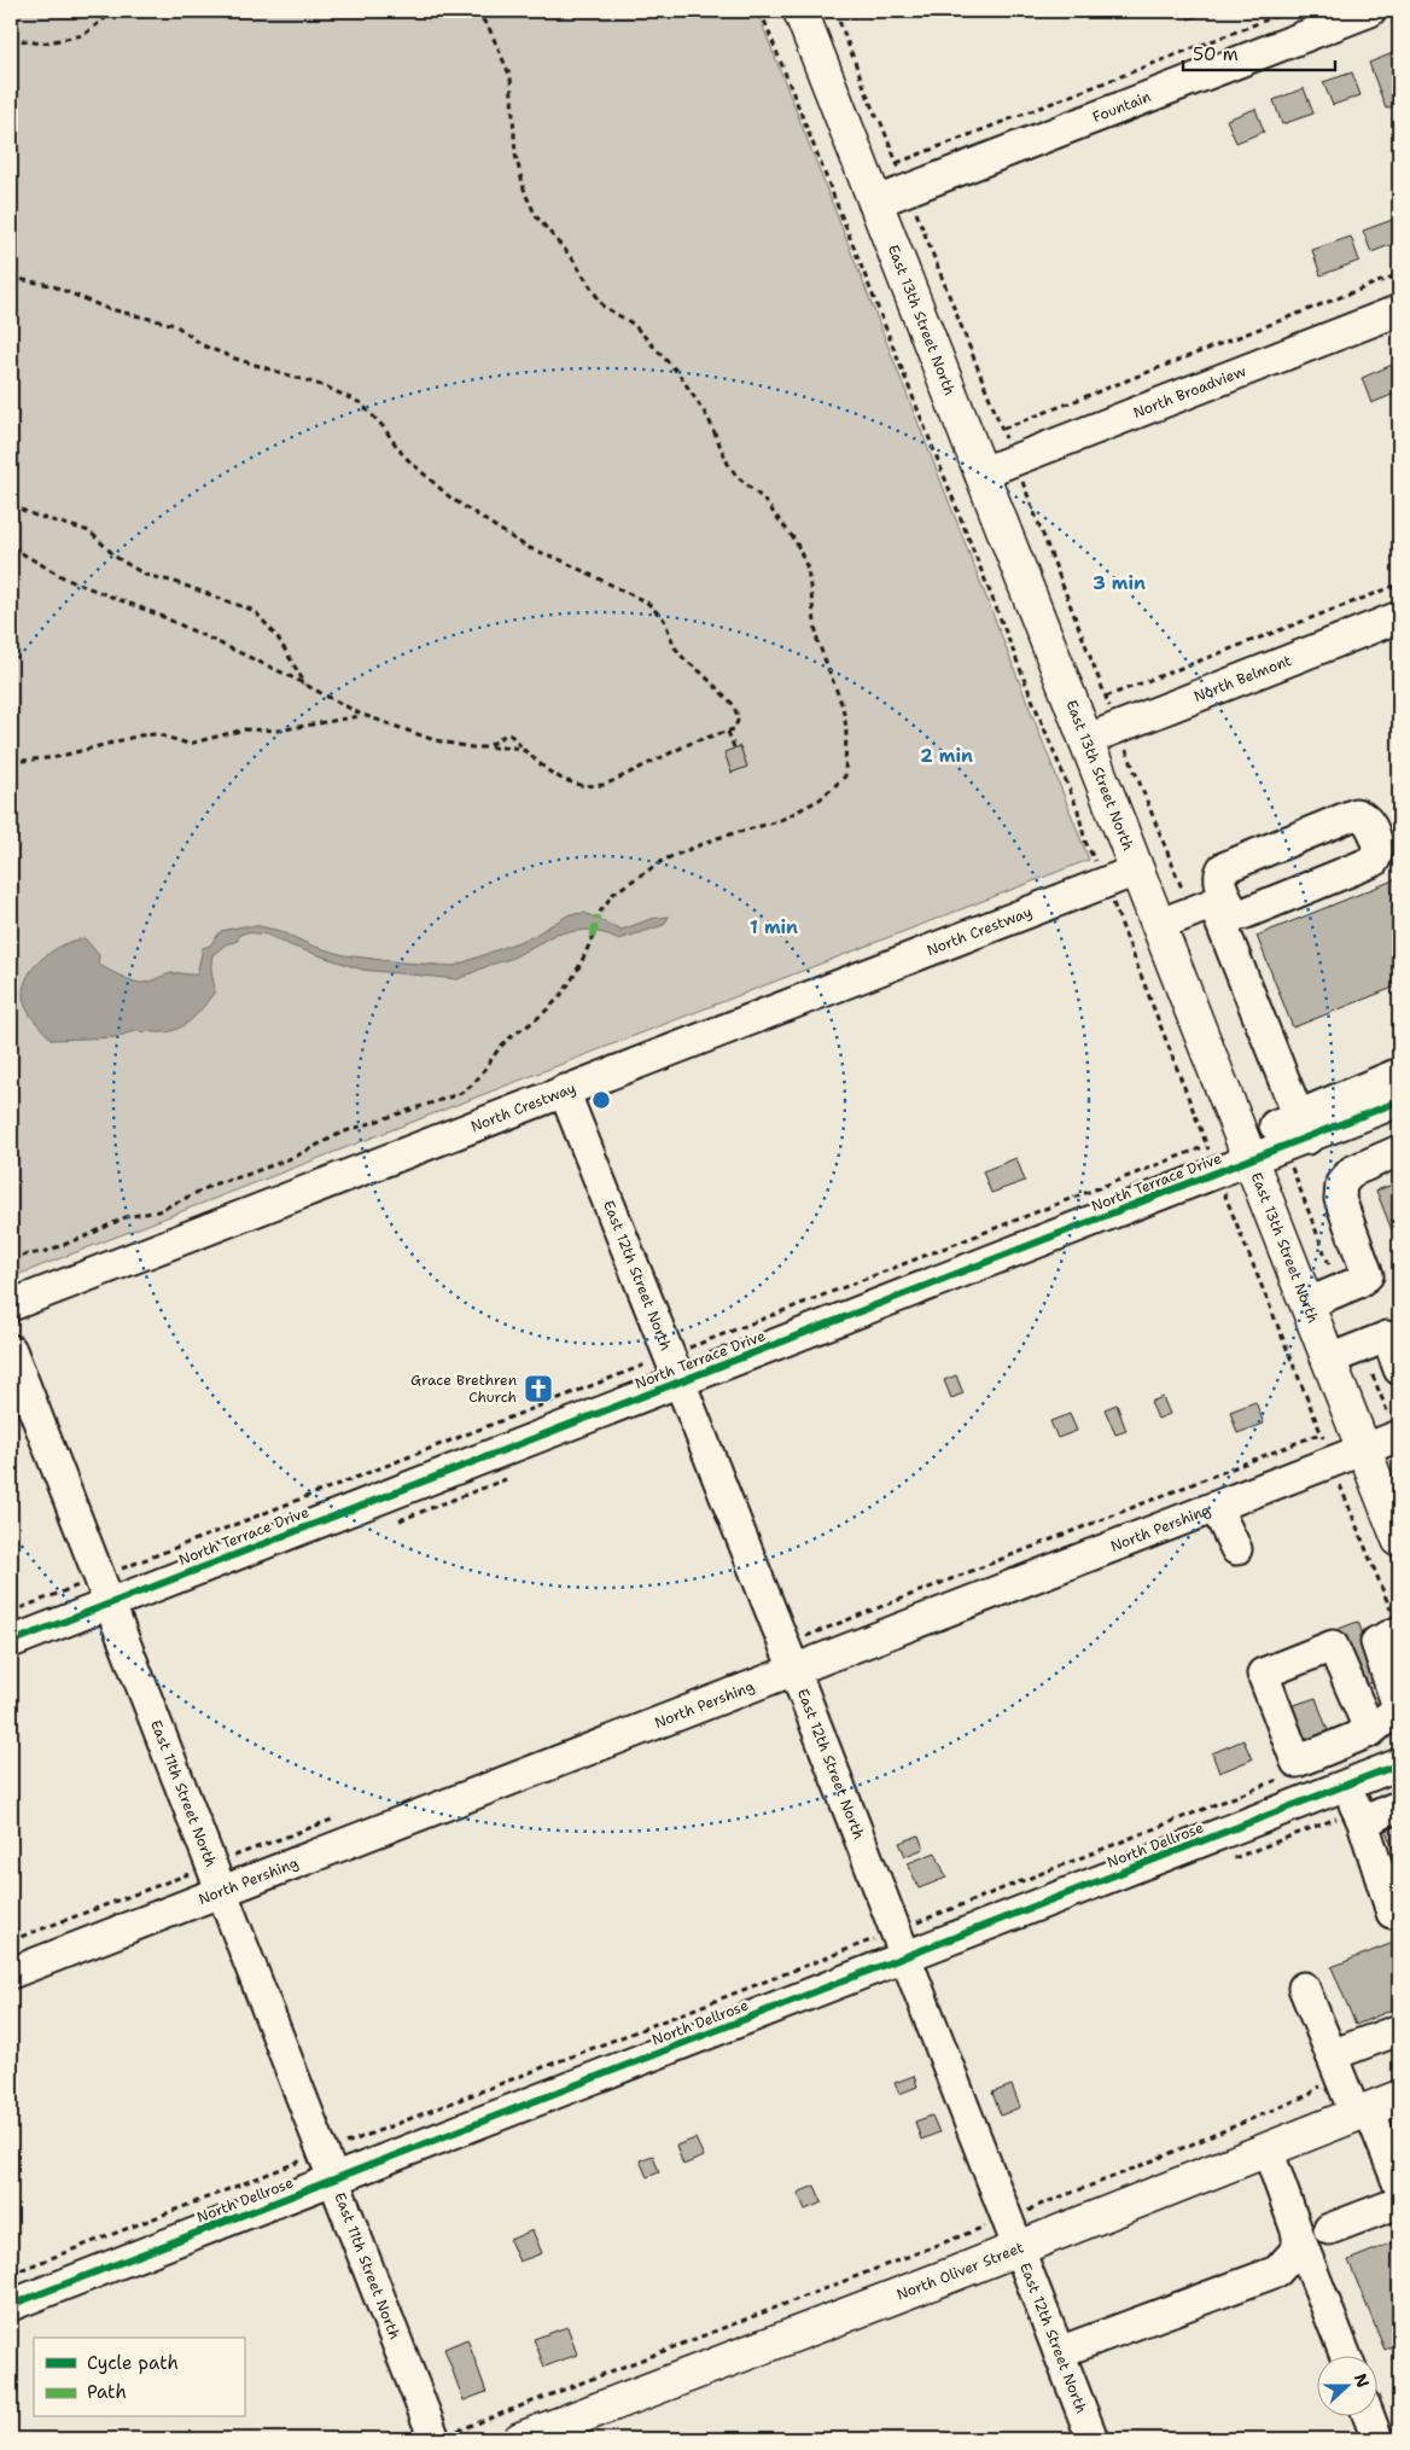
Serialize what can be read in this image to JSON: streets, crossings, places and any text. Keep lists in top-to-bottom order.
{
  "streets": {
    "main road": ["East 13th Street North", "North Oliver Street"],
    "street": [
      "Fountain",
      "North Broadview",
      "North Belmont",
      "North Crestway",
      "North Terrace Drive",
      "East 12th Street North",
      "North Pershing",
      "East 11th Street North",
      "North Dellrose"
    ]
  },
  "crossings": [
    ["Fountain", "East 13th Street North"],
    ["East 13th Street North", "North Broadview"],
    ["East 13th Street North", "North Belmont"],
    ["East 13th Street North", "North Crestway"],
    ["East 13th Street North", "North Terrace Drive"],
    ["East 13th Street North", "North Pershing"],
    ["North Crestway", "East 12th Street North"],
    ["North Terrace Drive", "East 12th Street North"],
    ["North Terrace Drive", "East 11th Street North"],
    ["East 12th Street North", "North Pershing"],
    ["East 12th Street North", "North Dellrose"],
    ["East 12th Street North", "North Oliver Street"],
    ["North Pershing", "East 11th Street North"],
    ["East 11th Street North", "North Dellrose"]
  ],
  "places": {
    "church": ["Grace Brethren Church"]
  },
  "legend": ["Cycle path", "Path"],
  "scale_bar": "50 m",
  "north": "right",
  "rings": ["3 min", "2 min", "1 min"]
}
